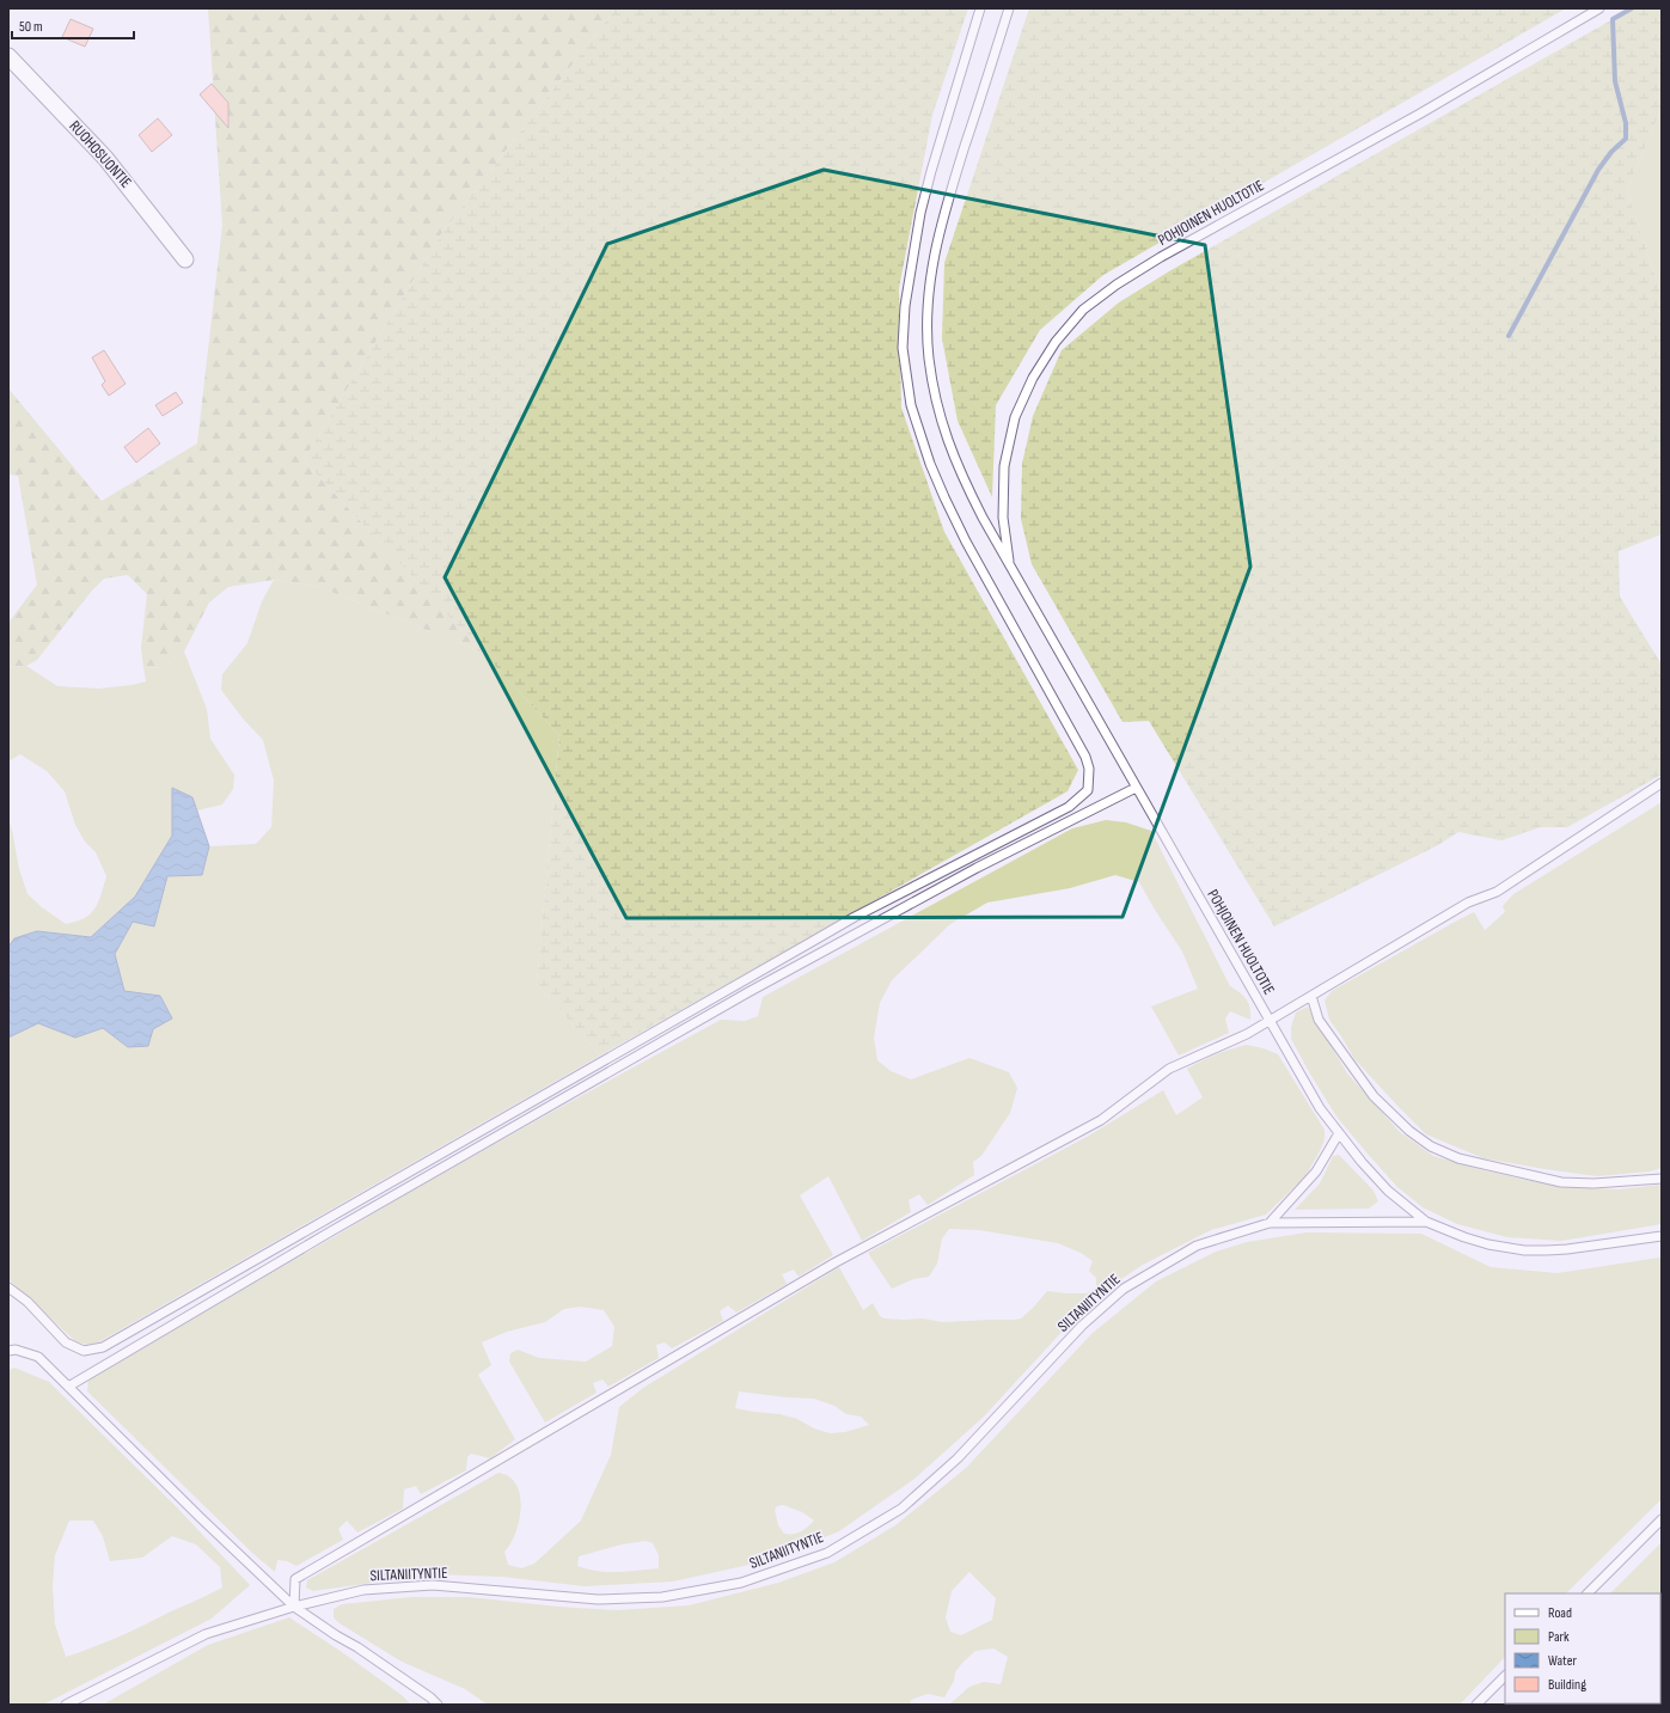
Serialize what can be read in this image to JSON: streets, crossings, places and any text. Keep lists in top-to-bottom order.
{
  "streets": {
    "street": ["RUOHOSUONTIE"],
    "lane": ["POHJOINEN HUOLTOTIE", "SILTANIITYNTIE"]
  },
  "crossings": [
    ["POHJOINEN HUOLTOTIE", "SILTANIITYNTIE"]
  ],
  "legend": [
    "Road",
    "Park",
    "Water",
    "Building"
  ],
  "scale_bar": "50 m"
}
